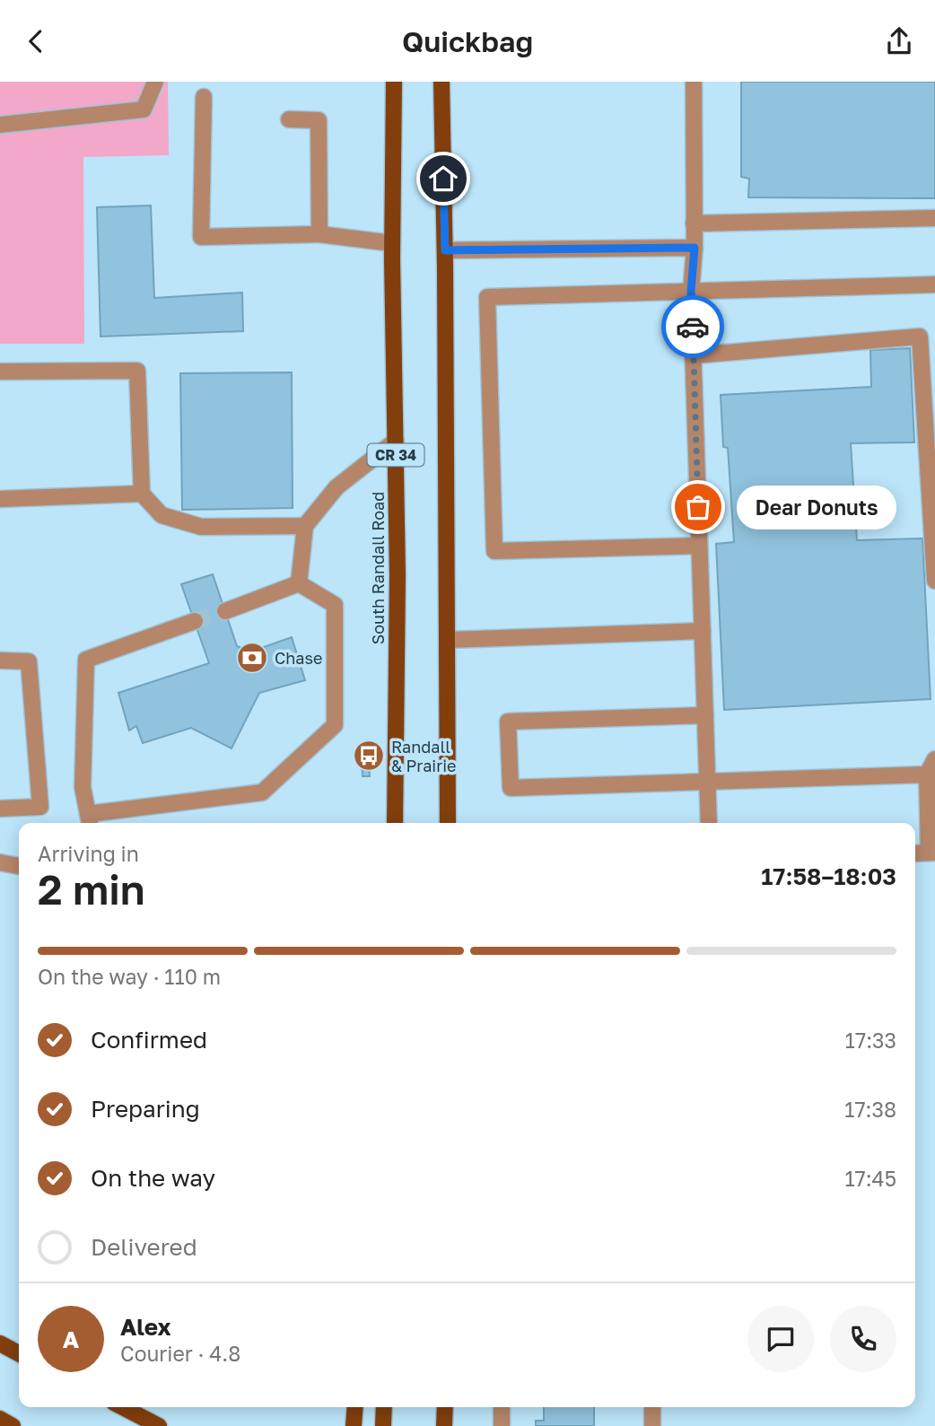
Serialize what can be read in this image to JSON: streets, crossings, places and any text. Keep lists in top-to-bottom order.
{
  "streets": {
    "main road": ["CR 34", "South Randall Road"]
  },
  "places": {
    "other": ["Dear Donuts"],
    "bank": ["Chase"],
    "bus stop": ["Randall & Prairie"]
  },
  "page": {
    "header": "Quickbag",
    "bubble": "Dear Donuts",
    "heading": ["2 min", "Arriving in", "17:58–18:03"],
    "panel": ["Alex", "Courier · 4.8"],
    "bar": "On the way · 110 m",
    "list": [
      ["Confirmed", "17:33"],
      ["Preparing", "17:38"],
      ["On the way", "17:45"],
      "Delivered"
    ],
    "round": "A"
  }
}
